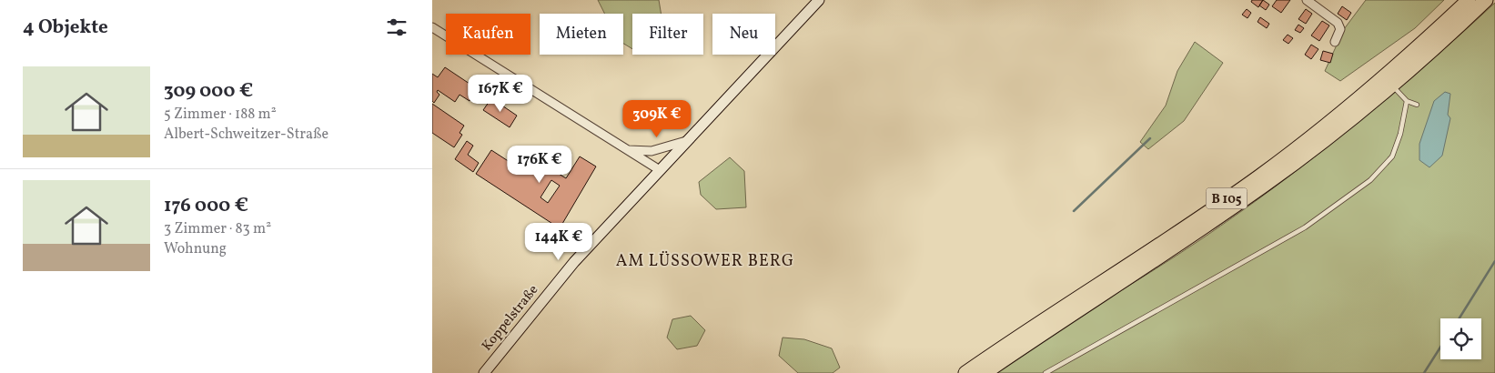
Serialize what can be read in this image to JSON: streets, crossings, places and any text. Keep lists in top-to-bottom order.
{
  "streets": {
    "highway": ["B 105"],
    "street": ["Koppelstraße"]
  },
  "districts": ["AM LÜSSOWER BERG"],
  "page": {
    "heading": "4 Objekte",
    "chip": [
      "Kaufen",
      "Mieten",
      "Filter",
      "Neu"
    ],
    "list": [
      {
        "name": "309 000 €",
        "note": "5 Zimmer · 188 m² · Albert-Schweitzer-Straße"
      },
      {
        "name": "176 000 €",
        "note": "3 Zimmer · 83 m² · Wohnung"
      }
    ],
    "price": [
      "167K €",
      "309K €",
      "176K €",
      "144K €"
    ]
  }
}
